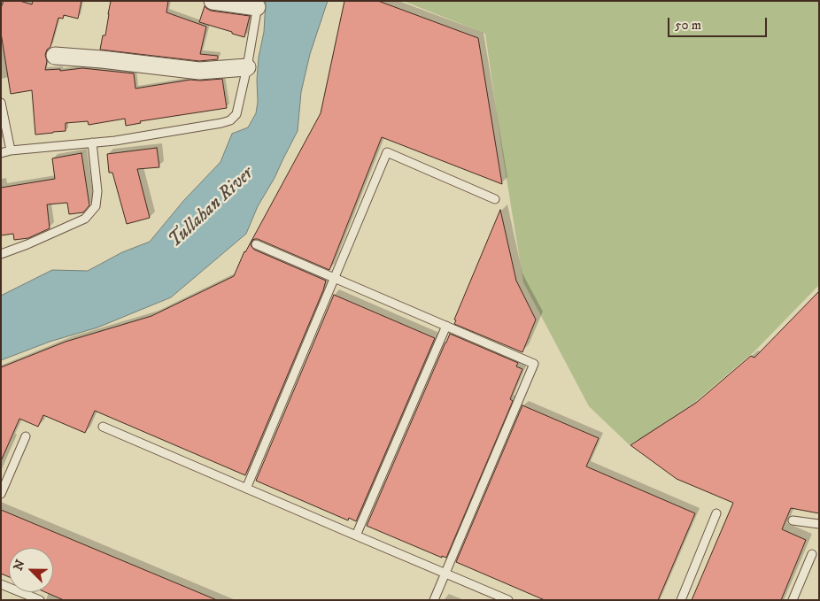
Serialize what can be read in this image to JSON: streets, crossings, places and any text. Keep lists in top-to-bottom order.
{
  "water": ["Tullahan River"],
  "scale_bar": "50 m",
  "north": "top left"
}
